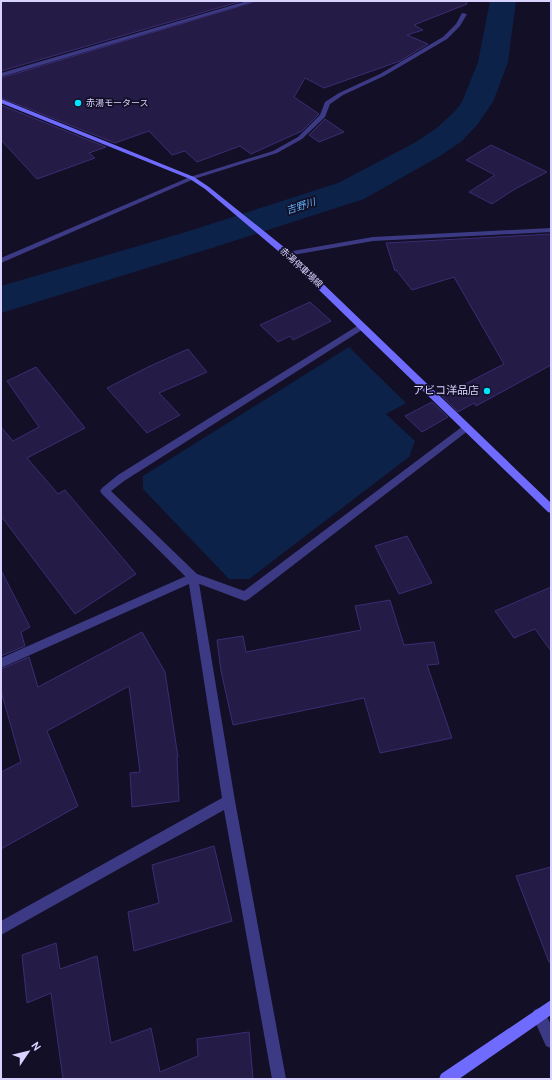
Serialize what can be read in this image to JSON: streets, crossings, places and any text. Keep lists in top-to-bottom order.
{
  "streets": {
    "main road": ["赤湯停車場線"]
  },
  "water": ["吉野川"],
  "places": ["赤湯モータース", "アビコ洋品店"],
  "north": "top right"
}
